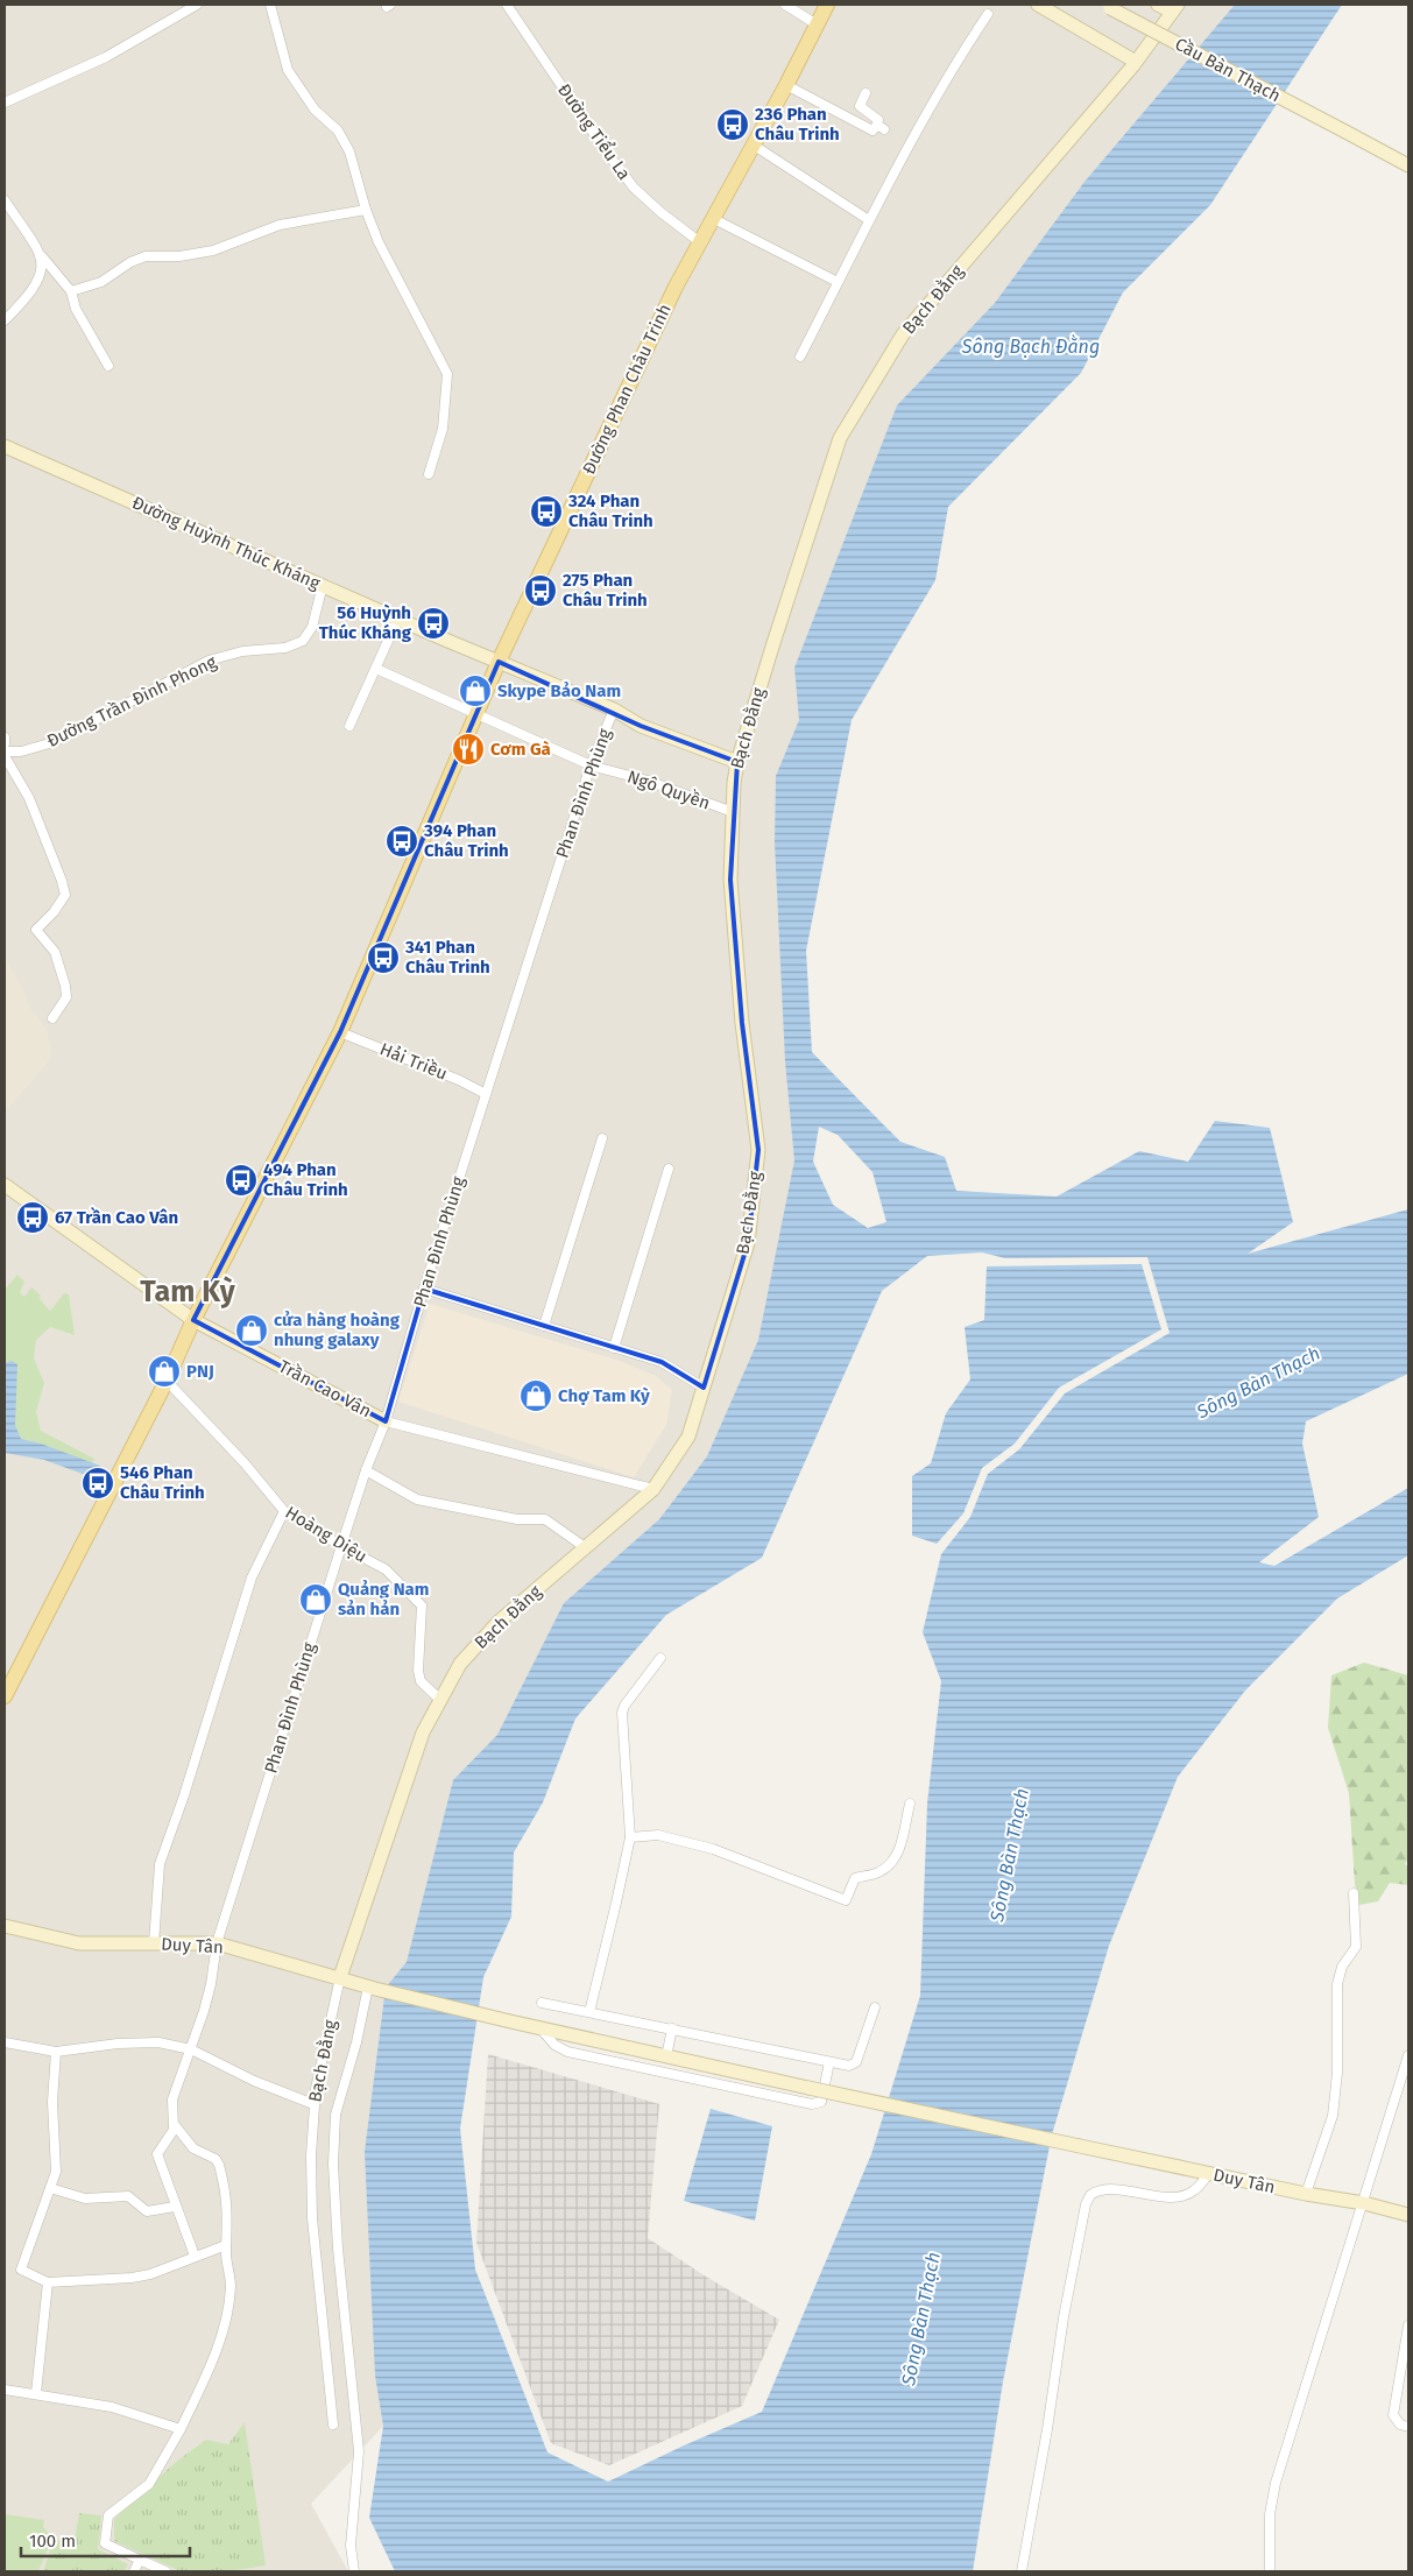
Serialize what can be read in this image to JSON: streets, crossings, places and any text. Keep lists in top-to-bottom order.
{
  "streets": {
    "main road": ["Đường Phan Châu Trinh"],
    "street": [
      "Cầu Bàn Thạch",
      "Đường Tiểu La",
      "Bạch Đằng",
      "Đường Huỳnh Thúc Kháng",
      "Đường Trần Đình Phong",
      "Ngô Quyền",
      "Phan Đình Phùng",
      "Hải Triều",
      "Trần Cao Vân",
      "Hoàng Diệu",
      "Duy Tân"
    ]
  },
  "crossings": [
    ["Đường Tiểu La", "Đường Phan Châu Trinh"],
    ["Bạch Đằng", "Đường Huỳnh Thúc Kháng"],
    ["Bạch Đằng", "Ngô Quyền"],
    ["Bạch Đằng", "Trần Cao Vân"],
    ["Bạch Đằng", "Hoàng Diệu"],
    ["Bạch Đằng", "Duy Tân"],
    ["Đường Phan Châu Trinh", "Đường Huỳnh Thúc Kháng"],
    ["Đường Phan Châu Trinh", "Ngô Quyền"],
    ["Đường Phan Châu Trinh", "Hải Triều"],
    ["Đường Phan Châu Trinh", "Trần Cao Vân"],
    ["Đường Phan Châu Trinh", "Hoàng Diệu"],
    ["Đường Huỳnh Thúc Kháng", "Đường Trần Đình Phong"],
    ["Đường Huỳnh Thúc Kháng", "Phan Đình Phùng"],
    ["Ngô Quyền", "Phan Đình Phùng"],
    ["Phan Đình Phùng", "Hải Triều"],
    ["Phan Đình Phùng", "Trần Cao Vân"],
    ["Phan Đình Phùng", "Hoàng Diệu"],
    ["Phan Đình Phùng", "Duy Tân"]
  ],
  "districts": ["Tam Kỳ"],
  "water": ["Sông Bạch Đằng", "Sông Bàn Thạch"],
  "places": {
    "bus stop": [
      "236 Phan Châu Trinh",
      "324 Phan Châu Trinh",
      "275 Phan Châu Trinh",
      "56 Huỳnh Thúc Kháng",
      "394 Phan Châu Trinh",
      "341 Phan Châu Trinh",
      "494 Phan Châu Trinh",
      "67 Trần Cao Vân",
      "546 Phan Châu Trinh"
    ],
    "shop": [
      "Skype Bảo Nam",
      "cửa hàng hoàng nhung galaxy",
      "PNJ",
      "Chợ Tam Kỳ",
      "Quảng Nam sản hản"
    ],
    "restaurant": ["Cơm Gà"]
  },
  "scale_bar": "100 m"
}
